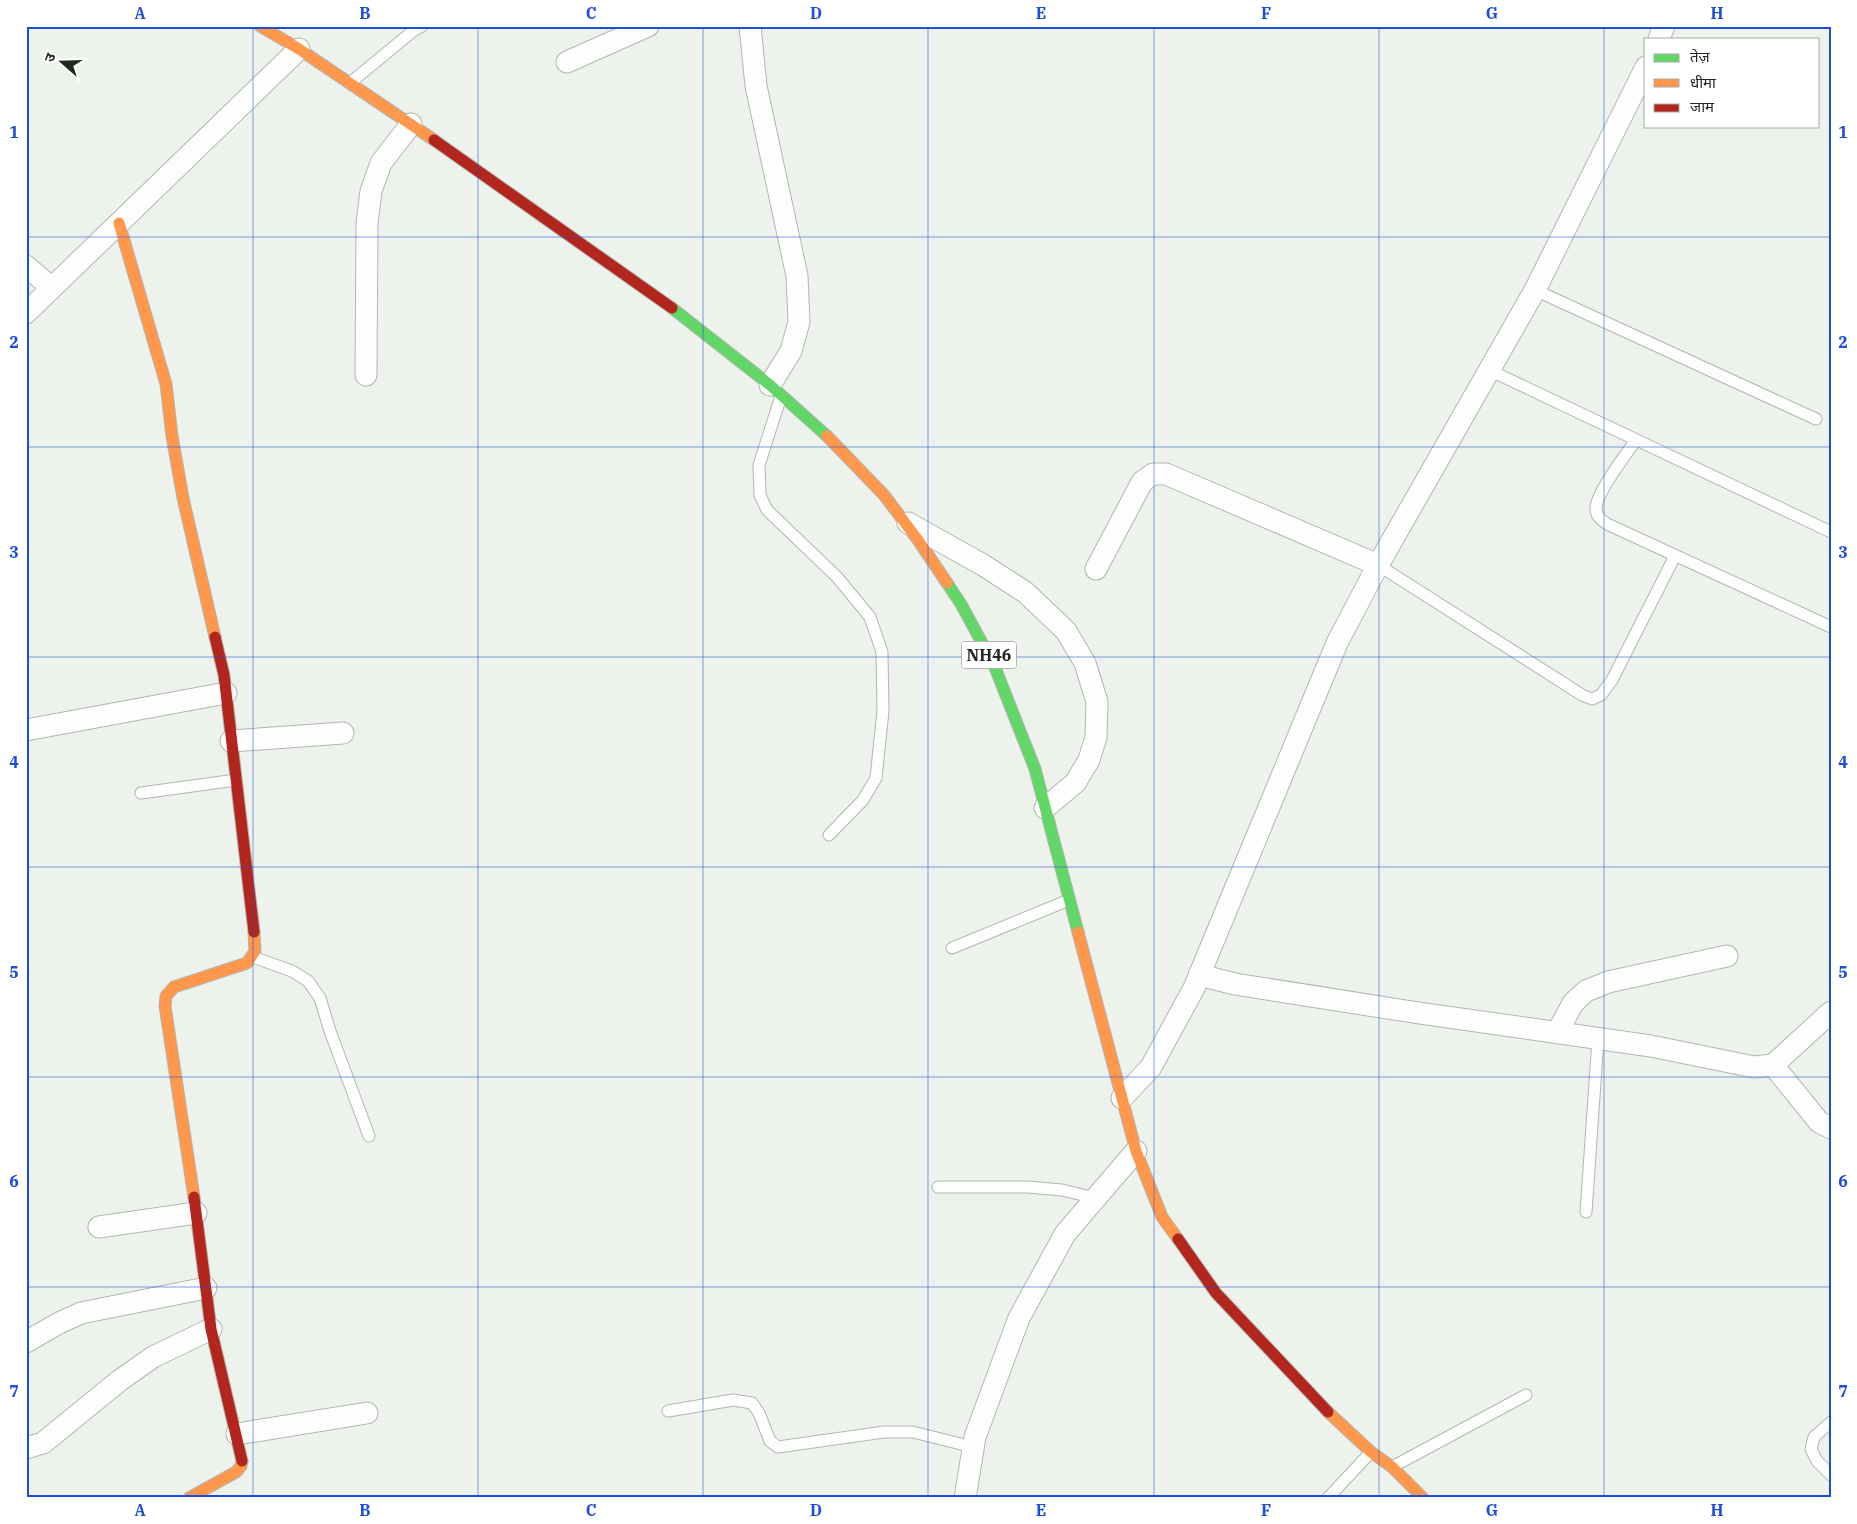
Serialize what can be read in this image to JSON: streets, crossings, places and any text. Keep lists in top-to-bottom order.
{
  "streets": {
    "main road": ["NH46"]
  },
  "legend": ["तेज़", "धीमा", "जाम"],
  "north": "left",
  "grid": {
    "columns": [
      "A",
      "B",
      "C",
      "D",
      "E",
      "F",
      "G",
      "H"
    ],
    "rows": [
      "1",
      "2",
      "3",
      "4",
      "5",
      "6",
      "7"
    ]
  }
}
